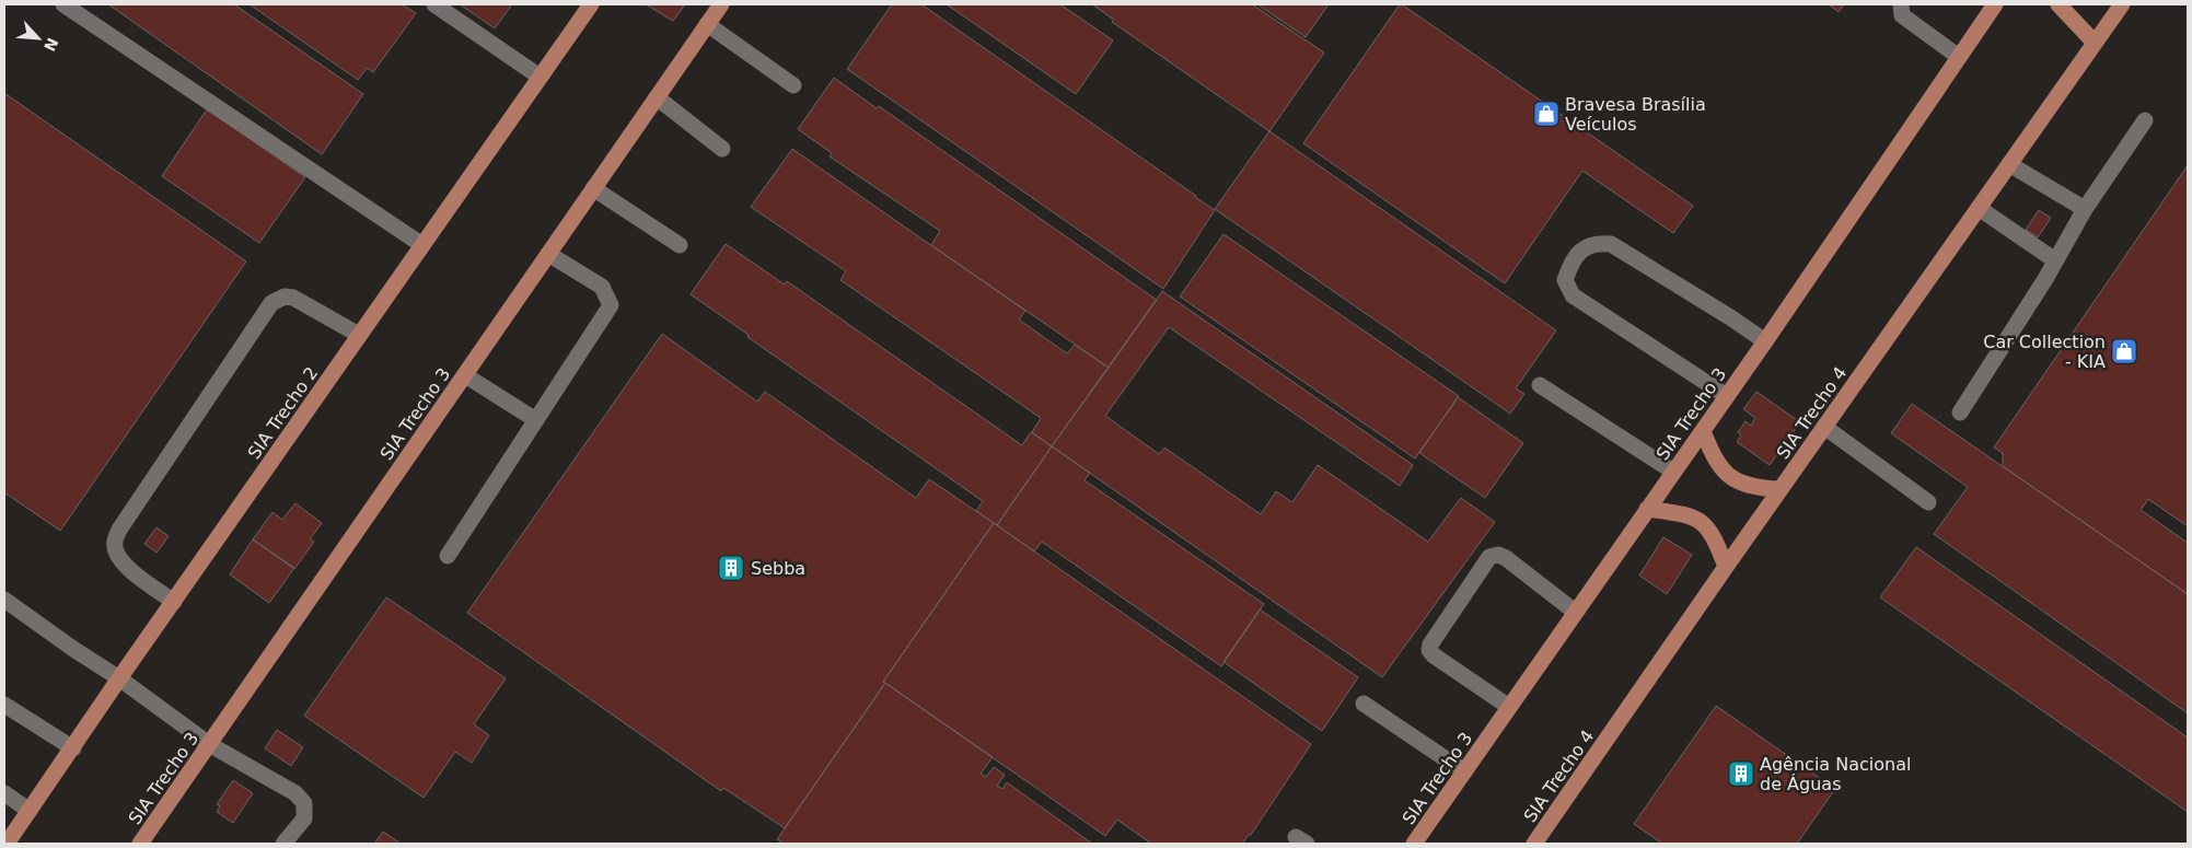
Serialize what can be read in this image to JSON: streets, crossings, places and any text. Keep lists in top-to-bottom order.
{
  "streets": {
    "main road": ["SIA Trecho 2", "SIA Trecho 4", "SIA Trecho 3"]
  },
  "places": {
    "shop": ["Bravesa Brasília Veículos", "Car Collection - KIA"],
    "building": ["Sebba", "Agência Nacional de Águas"]
  },
  "north": "bottom right"
}
